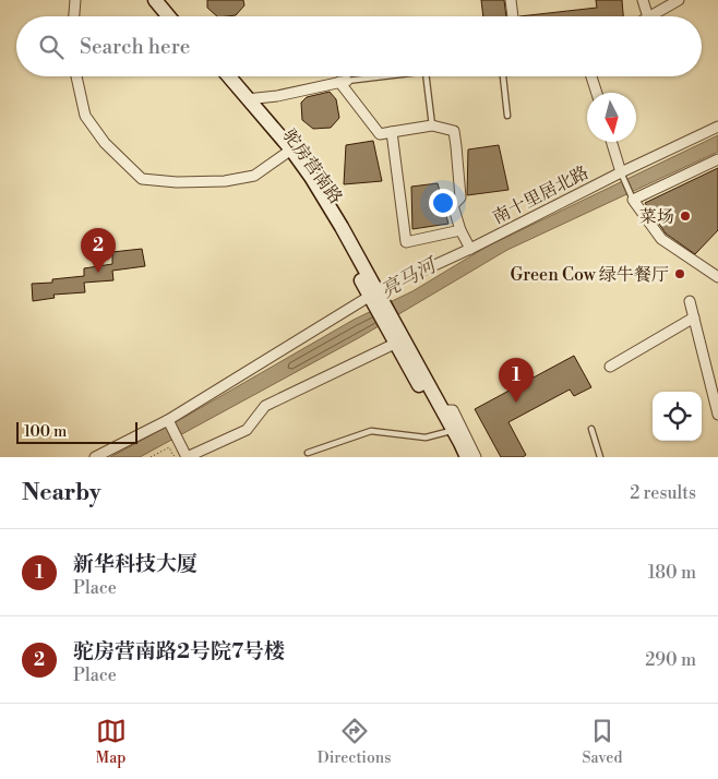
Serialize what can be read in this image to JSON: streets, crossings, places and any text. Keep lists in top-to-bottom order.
{
  "streets": {
    "street": ["驼房营南路", "南十里居北路"]
  },
  "crossings": [
    ["驼房营南路", "南十里居北路"]
  ],
  "water": ["亮马河"],
  "places": ["菜场", "Green Cow 绿牛餐厅"],
  "scale_bar": "100 m",
  "north": "bottom",
  "page": {
    "search": "Search here",
    "pins": ["2", "1"],
    "scale": "100 m",
    "heading": ["Nearby", "2 results"],
    "list": [
      {
        "mark": "1",
        "name": "新华科技大厦",
        "note": "Place",
        "value": "180 m"
      },
      {
        "mark": "2",
        "name": "驼房营南路2号院7号楼",
        "note": "Place",
        "value": "290 m"
      }
    ],
    "nav": ["Map", "Directions", "Saved"]
  }
}
